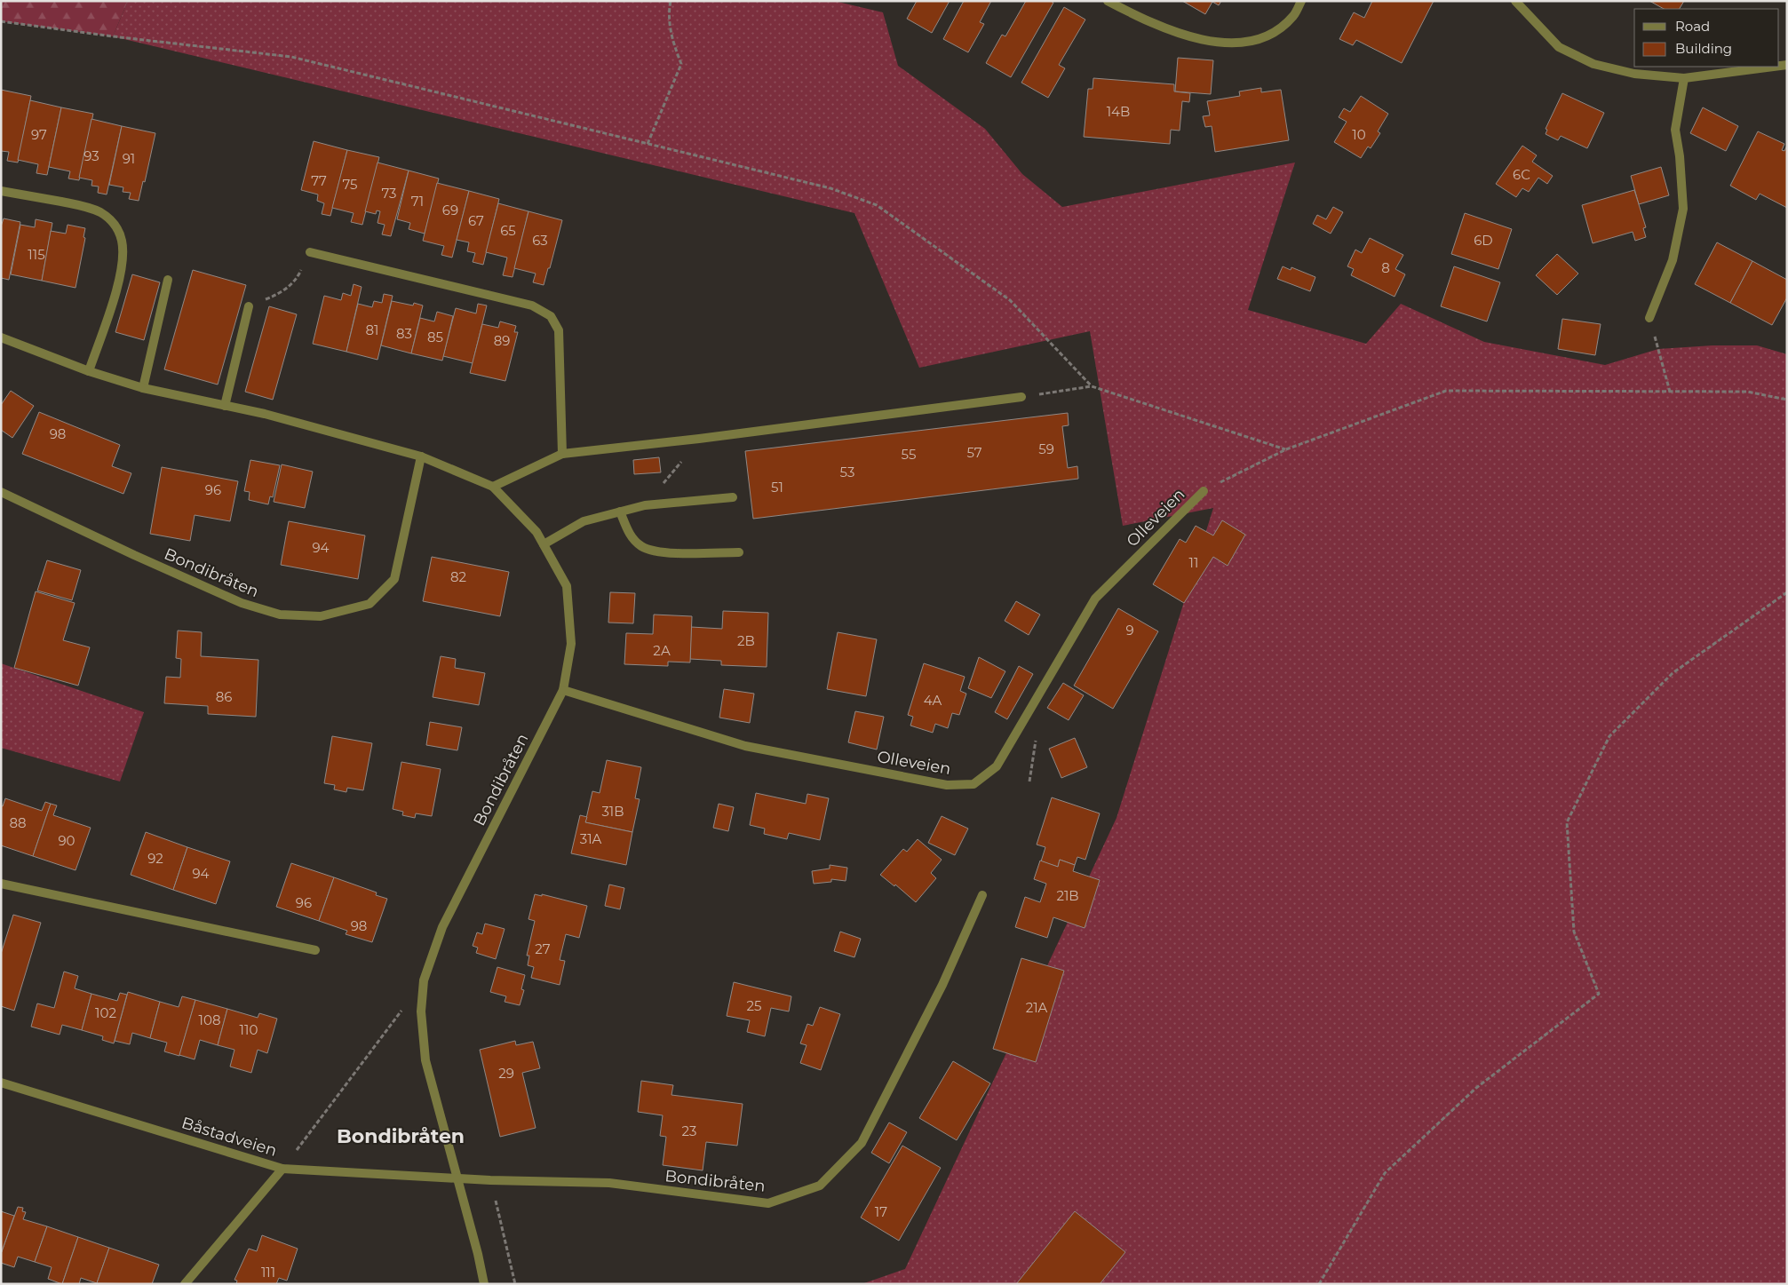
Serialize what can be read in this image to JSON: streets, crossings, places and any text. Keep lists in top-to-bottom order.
{
  "streets": {
    "street": ["Olleveien", "Bondibråten", "Båstadveien"]
  },
  "crossings": [
    ["Olleveien", "Bondibråten"],
    ["Bondibråten", "Båstadveien"]
  ],
  "districts": ["Bondibråten"],
  "house_numbers": [
    "14B",
    "97",
    "10",
    "93",
    "91",
    "6C",
    "77",
    "75",
    "73",
    "71",
    "69",
    "67",
    "65",
    "63",
    "6D",
    "115",
    "8",
    "81",
    "83",
    "85",
    "89",
    "98",
    "59",
    "57",
    "55",
    "53",
    "51",
    "96",
    "94",
    "11",
    "82",
    "9",
    "2B",
    "2A",
    "86",
    "4A",
    "31B",
    "88",
    "31A",
    "90",
    "92",
    "94",
    "21B",
    "96",
    "98",
    "27",
    "25",
    "21A",
    "102",
    "108",
    "110",
    "29",
    "23",
    "17",
    "111"
  ],
  "legend": ["Road", "Building"]
}
